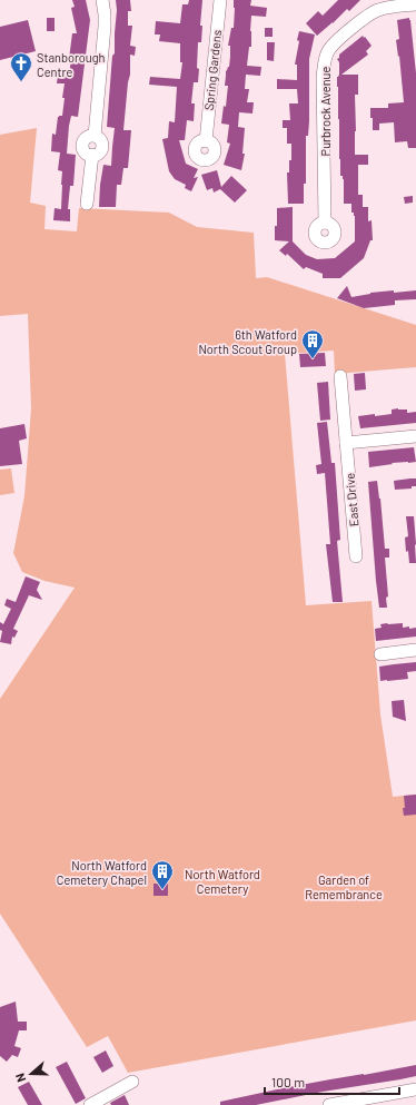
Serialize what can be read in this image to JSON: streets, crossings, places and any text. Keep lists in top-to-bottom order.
{
  "streets": {
    "street": ["Spring Gardens", "Purbrock Avenue", "East Drive"]
  },
  "parks": ["North Watford Cemetery", "Garden of Remembrance"],
  "places": {
    "church": ["Stanborough Centre"],
    "building": ["6th Watford North Scout Group", "North Watford Cemetery Chapel"]
  },
  "scale_bar": "100 m",
  "north": "left"
}
